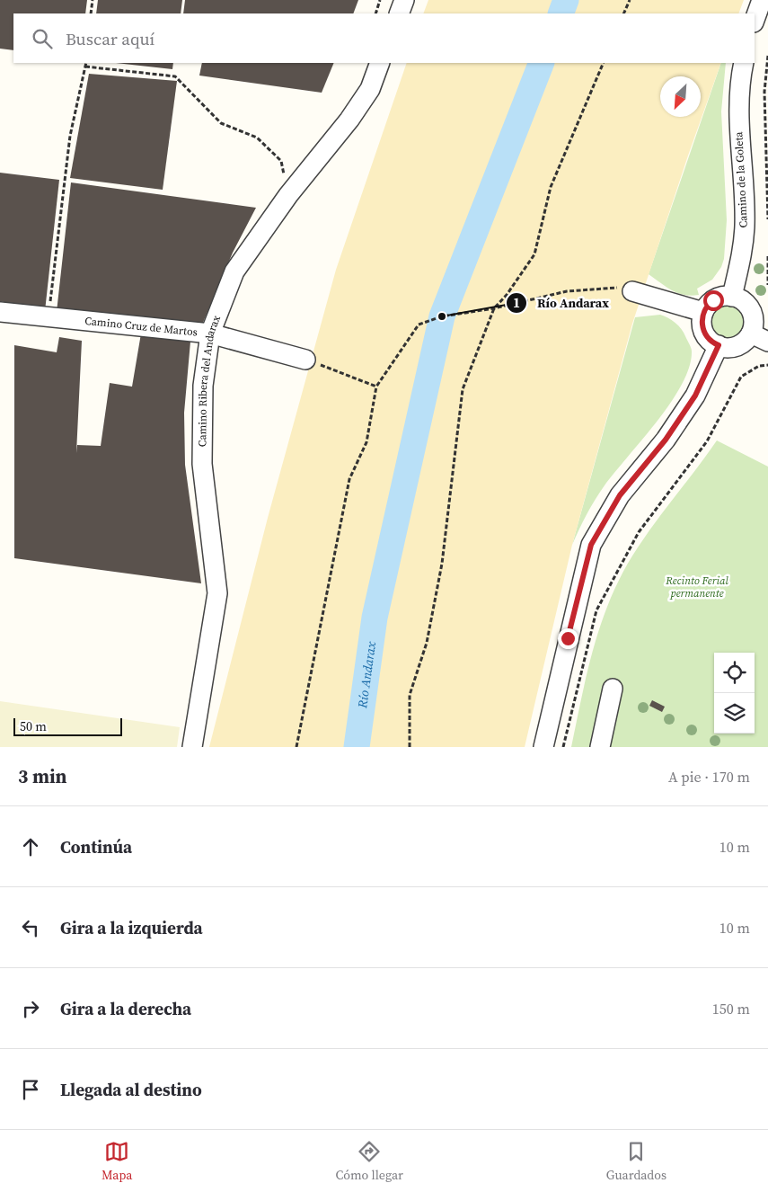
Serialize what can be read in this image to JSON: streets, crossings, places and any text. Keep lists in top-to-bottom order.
{
  "streets": {
    "street": ["Camino de la Goleta", "Camino Cruz de Martos", "Camino Ribera del Andarax"]
  },
  "crossings": [
    ["Camino Cruz de Martos", "Camino Ribera del Andarax"]
  ],
  "water": ["Río Andarax"],
  "parks": ["Recinto Ferial permanente"],
  "places": ["Río Andarax"],
  "scale_bar": "50 m",
  "north": "bottom left",
  "page": {
    "search": "Buscar aquí",
    "scale": "50 m",
    "heading": ["3 min", "A pie · 170 m"],
    "list": [
      ["Continúa", "10 m"],
      ["Gira a la izquierda", "10 m"],
      ["Gira a la derecha", "150 m"],
      "Llegada al destino"
    ],
    "nav": ["Mapa", "Cómo llegar", "Guardados"]
  }
}
